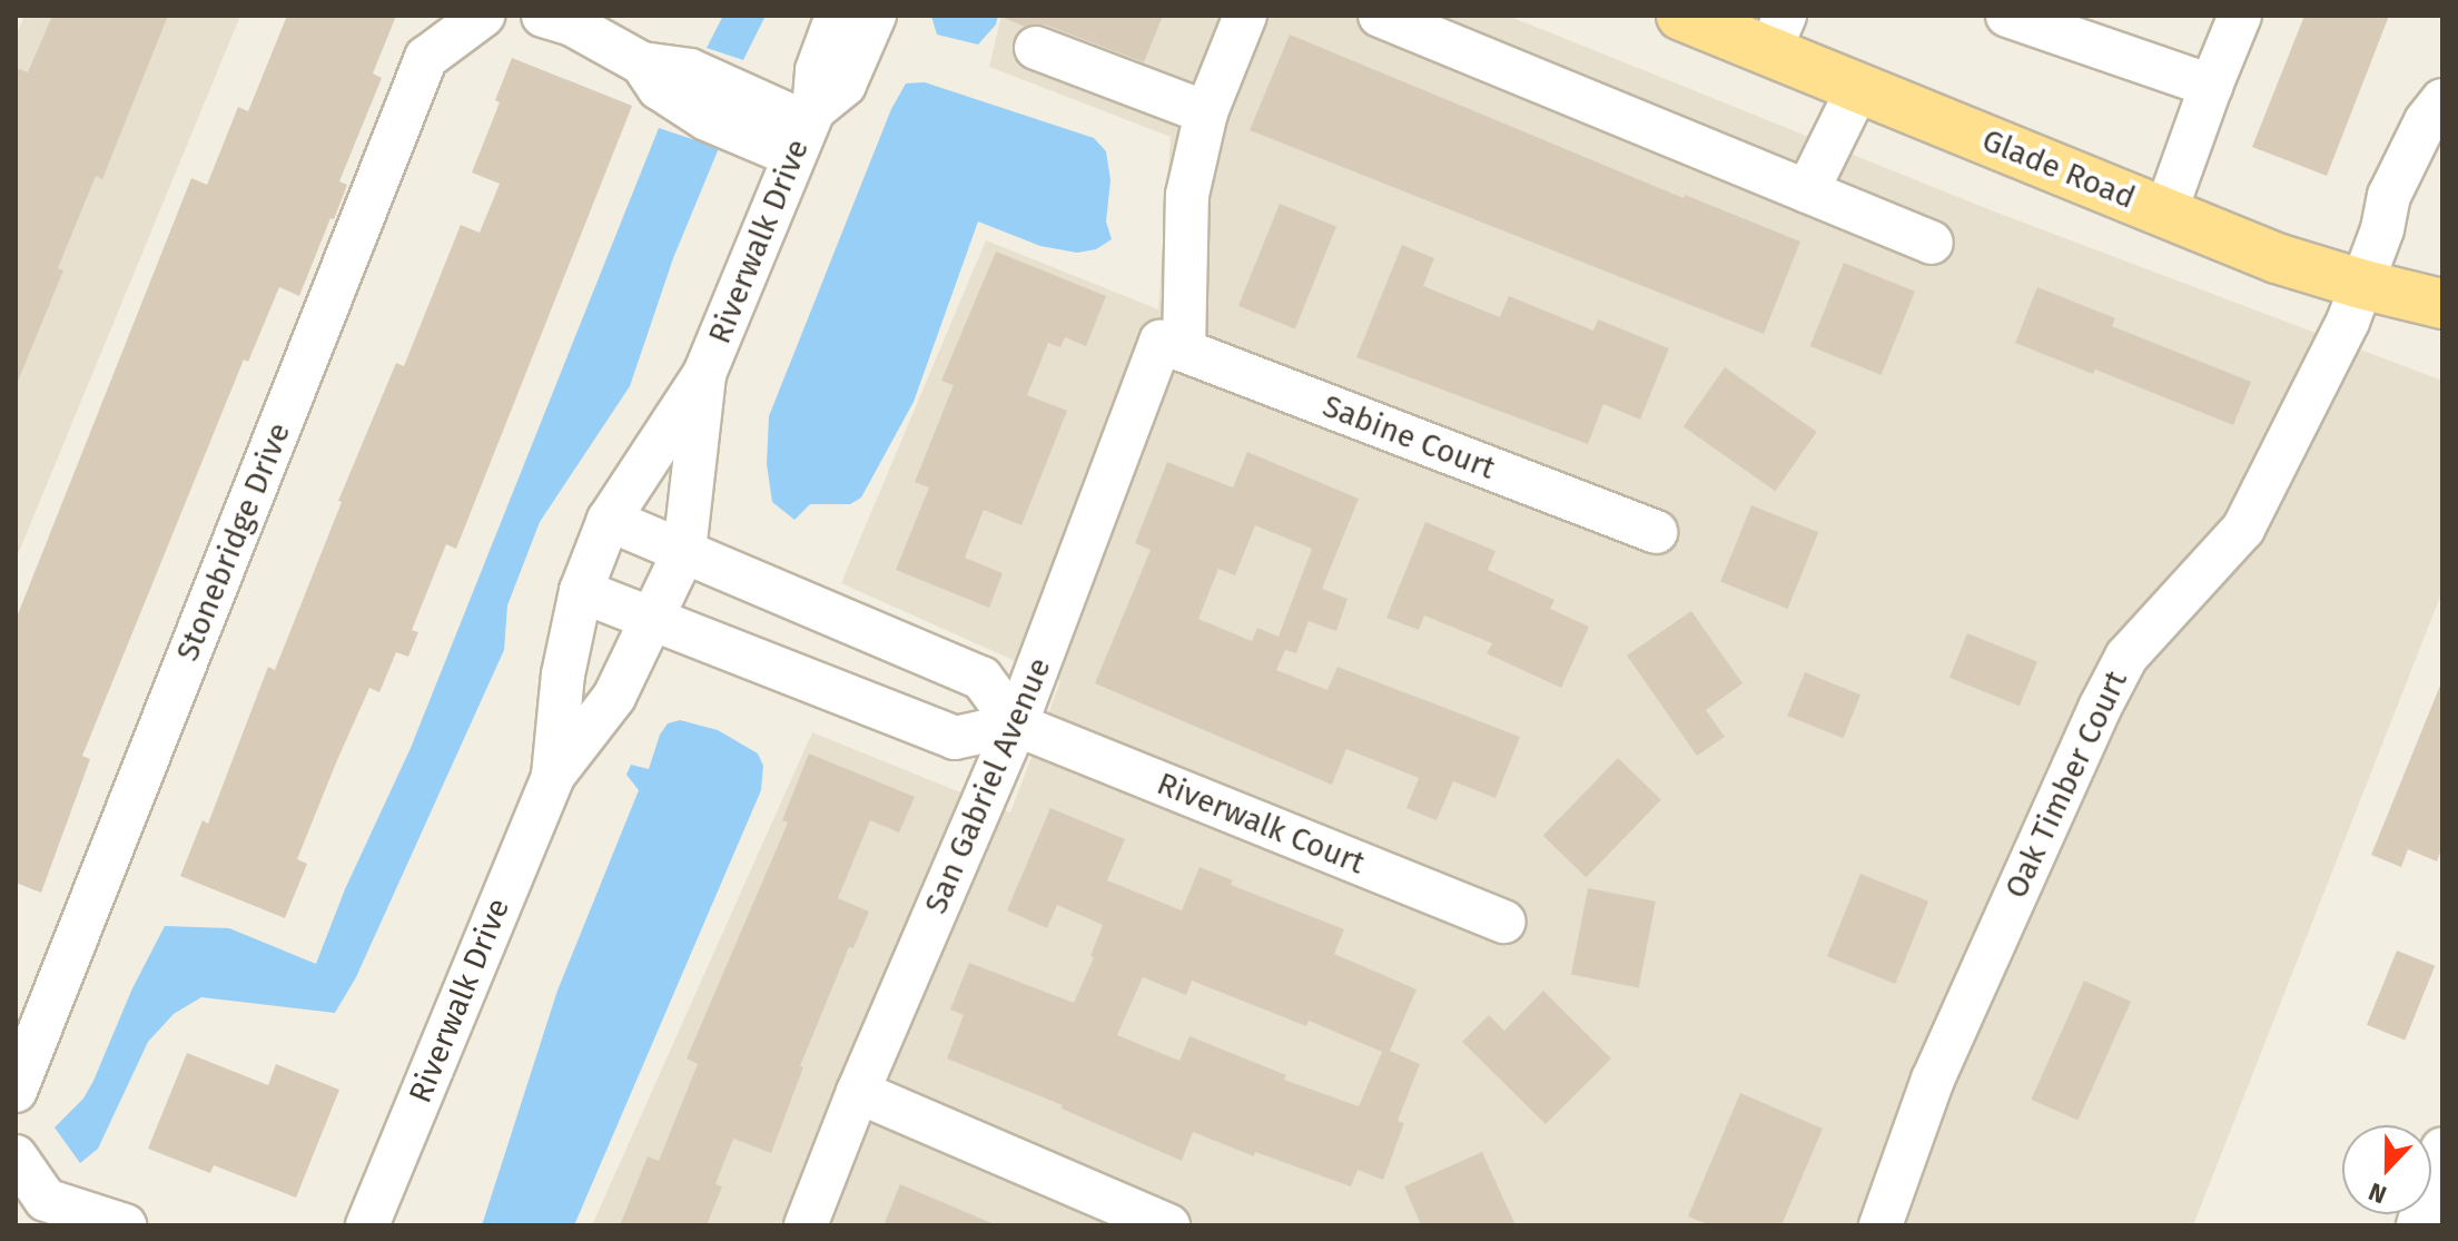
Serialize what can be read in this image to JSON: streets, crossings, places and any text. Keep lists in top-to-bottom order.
{
  "streets": {
    "main road": ["Glade Road"],
    "street": [
      "Riverwalk Drive",
      "Sabine Court",
      "Stonebridge Drive",
      "Oak Timber Court",
      "San Gabriel Avenue",
      "Riverwalk Court"
    ]
  },
  "crossings": [
    ["Glade Road", "Oak Timber Court"],
    ["Sabine Court", "San Gabriel Avenue"],
    ["San Gabriel Avenue", "Riverwalk Court"]
  ],
  "north": "bottom"
}
